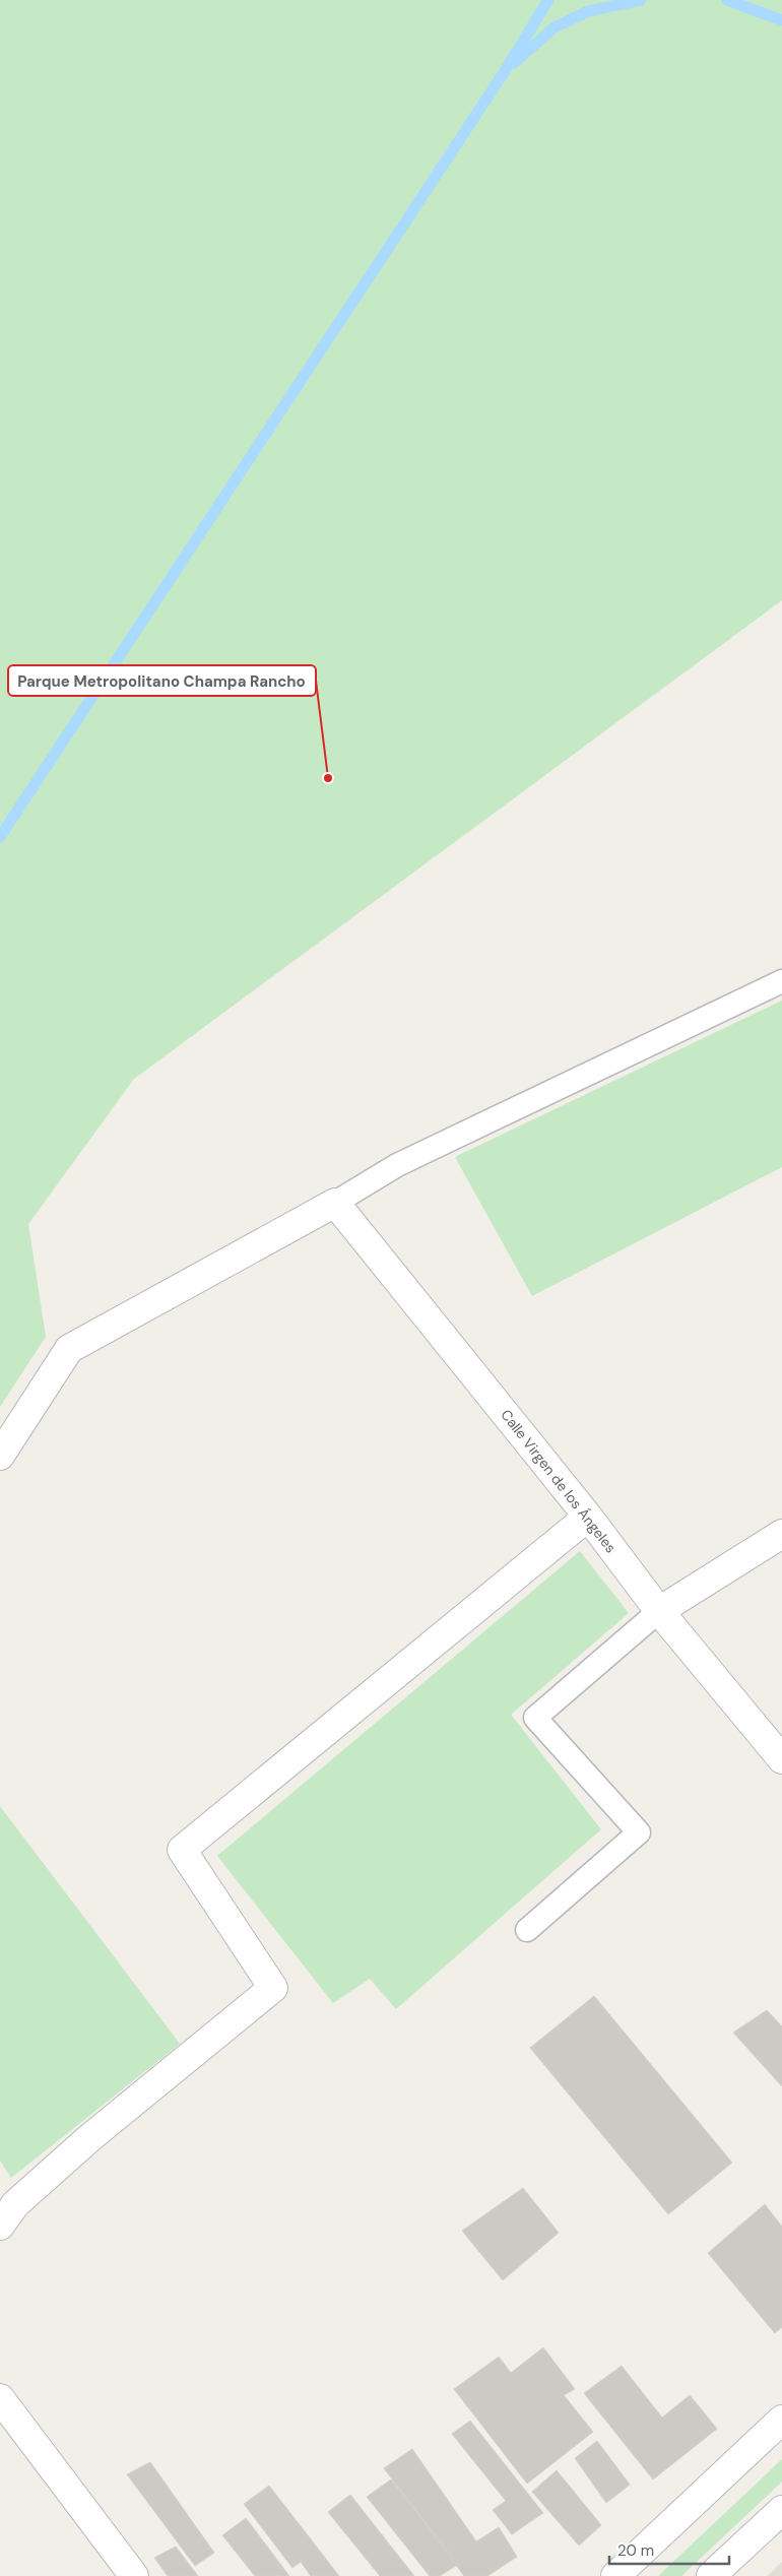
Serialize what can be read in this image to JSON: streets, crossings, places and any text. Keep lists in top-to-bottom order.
{
  "streets": {
    "street": ["Calle Virgen de los Ángeles"]
  },
  "places": ["Parque Metropolitano Champa Rancho"],
  "scale_bar": "20 m"
}
